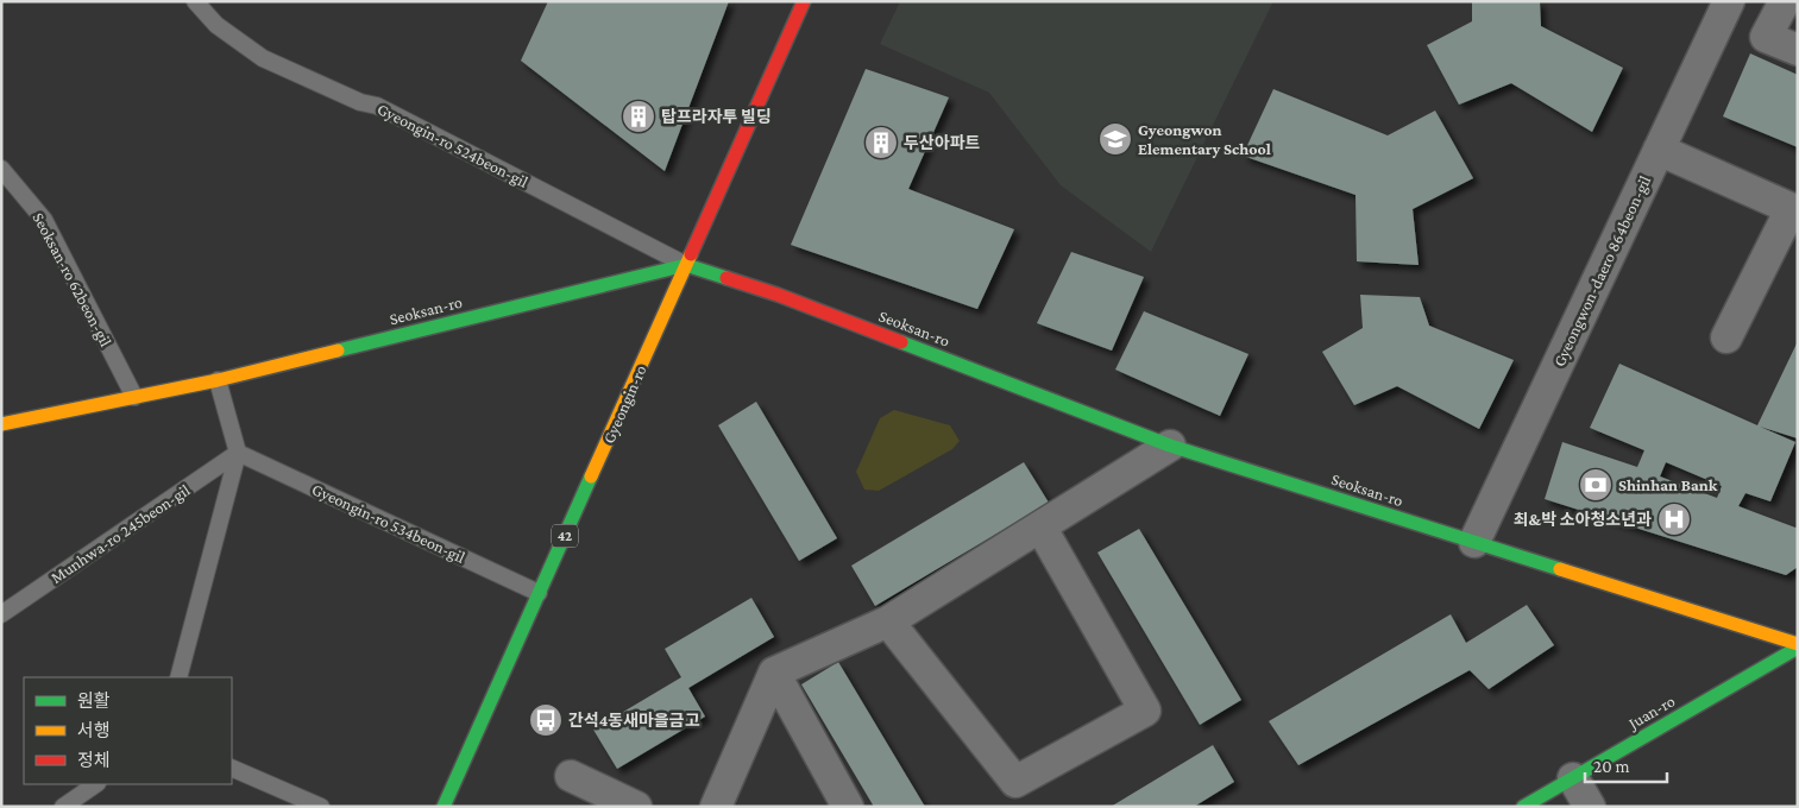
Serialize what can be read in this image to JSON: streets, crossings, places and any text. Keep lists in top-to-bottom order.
{
  "streets": {
    "street": [
      "Gyeongwon-daero 864beon-gil",
      "Seoksan-ro",
      "Gyeongin-ro",
      "42",
      "Juan-ro"
    ],
    "lane": [
      "Gyeongin-ro 524beon-gil",
      "Seoksan-ro 62beon-gil",
      "Gyeongin-ro 534beon-gil",
      "Munhwa-ro 245beon-gil"
    ]
  },
  "crossings": [
    ["Gyeongin-ro 524beon-gil", "Seoksan-ro"],
    ["Gyeongin-ro 524beon-gil", "Gyeongin-ro"],
    ["Gyeongwon-daero 864beon-gil", "Seoksan-ro"],
    ["Seoksan-ro 62beon-gil", "Seoksan-ro"],
    ["Seoksan-ro", "Gyeongin-ro"],
    ["Seoksan-ro", "Juan-ro"],
    ["Gyeongin-ro", "Gyeongin-ro 534beon-gil"],
    ["Gyeongin-ro 534beon-gil", "Munhwa-ro 245beon-gil"]
  ],
  "places": {
    "building": ["탑프라자투 빌딩", "두산아파트"],
    "school or university": ["Gyeongwon Elementary School"],
    "bank": ["Shinhan Bank"],
    "hospital": ["최&박 소아청소년과"],
    "bus stop": ["간석4동새마을금고"]
  },
  "legend": ["원활", "서행", "정체"],
  "scale_bar": "20 m"
}
